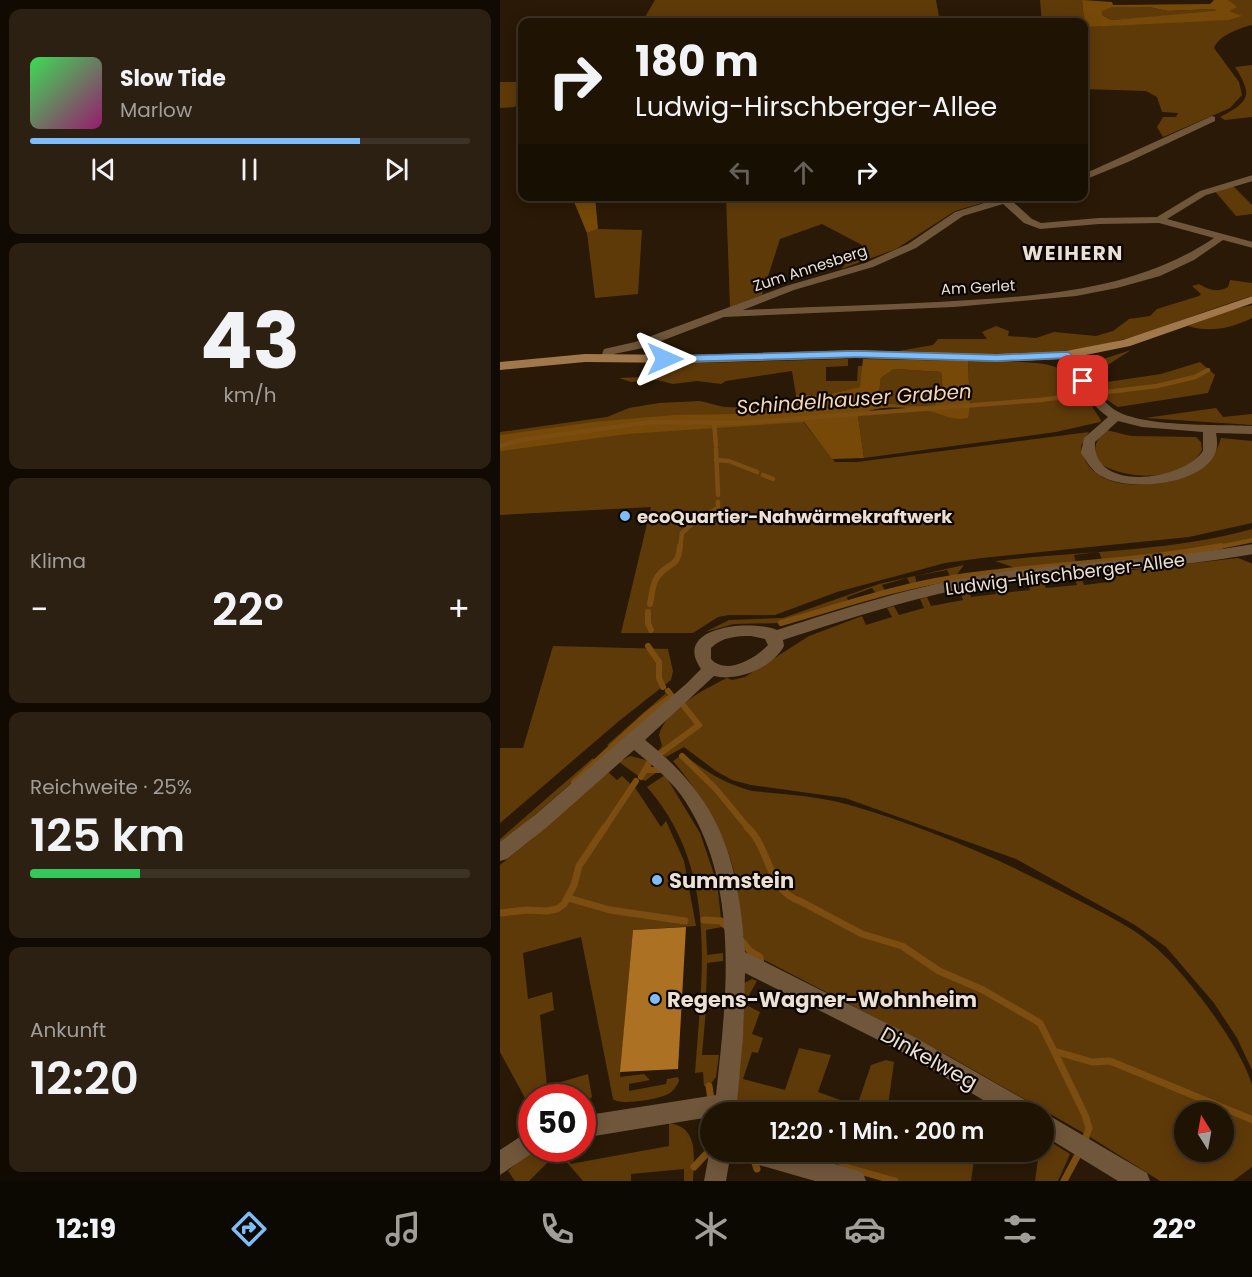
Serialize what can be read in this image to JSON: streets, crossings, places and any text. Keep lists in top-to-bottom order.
{
  "streets": {
    "street": [
      "Zum Annesberg",
      "Am Gerlet",
      "Ludwig-Hirschberger-Allee",
      "Dinkelweg"
    ]
  },
  "crossings": [
    ["Zum Annesberg", "Am Gerlet"]
  ],
  "districts": ["WEIHERN"],
  "water": ["Schindelhauser Graben"],
  "places": ["ecoQuartier-Nahwärmekraftwerk", "Summstein", "Regens-Wagner-Wohnheim"],
  "north": "top",
  "page": {
    "turn": ["180 m", "Ludwig-Hirschberger-Allee"],
    "song": ["Slow Tide", "Marlow"],
    "tile": [
      ["43", "km/h"],
      "Klima",
      ["Reichweite · 25%", "125 km"],
      ["Ankunft", "12:20"]
    ],
    "heat": ["−", "22°", "+"],
    "limit": "50",
    "trip": "12:20 · 1 Min. · 200 m",
    "tabs": ["12:19", "22°"]
  }
}
